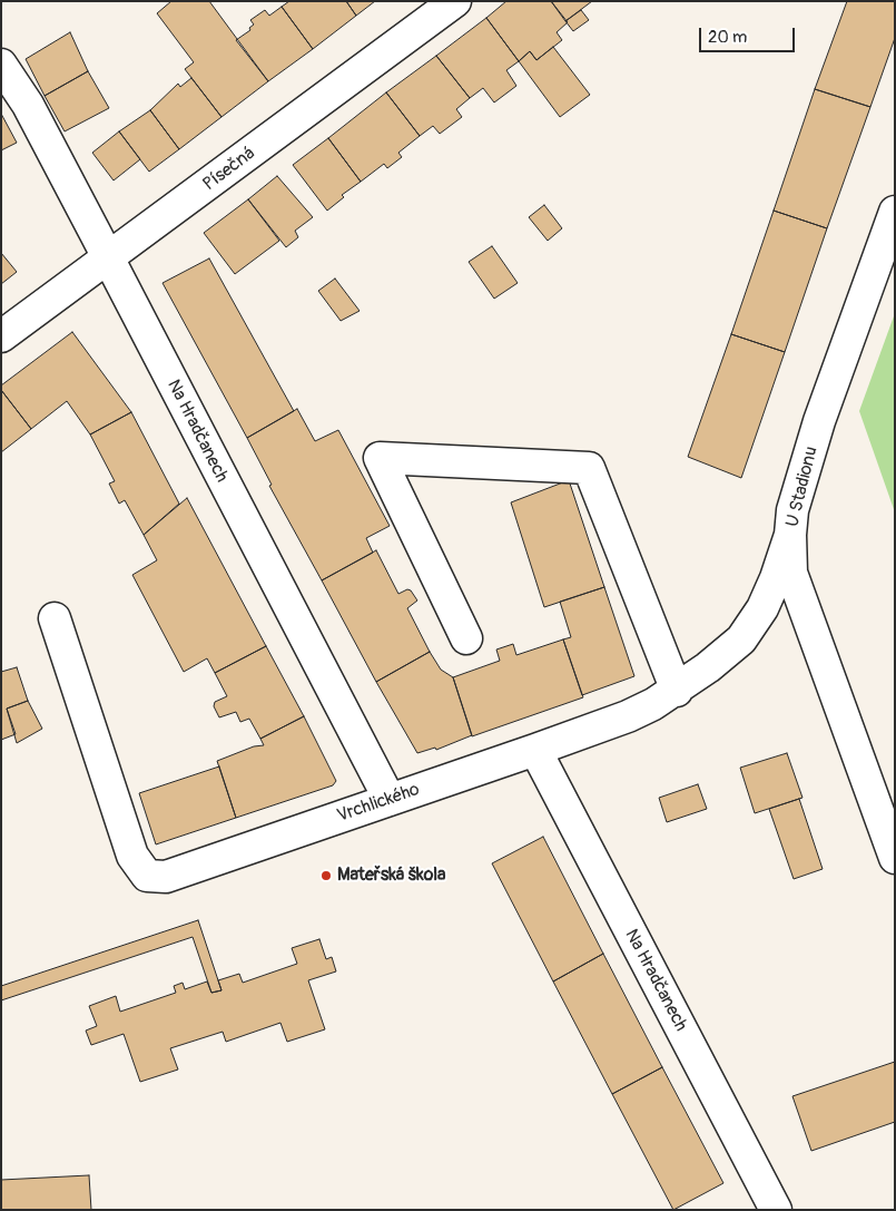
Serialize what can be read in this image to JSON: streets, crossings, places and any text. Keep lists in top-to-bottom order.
{
  "streets": {
    "street": [
      "Písečná",
      "Na Hradčanech",
      "U Stadionu",
      "Vrchlického"
    ]
  },
  "crossings": [
    ["Písečná", "Na Hradčanech"],
    ["Na Hradčanech", "Vrchlického"],
    ["U Stadionu", "Vrchlického"]
  ],
  "places": ["Mateřská škola"],
  "scale_bar": "20 m"
}
